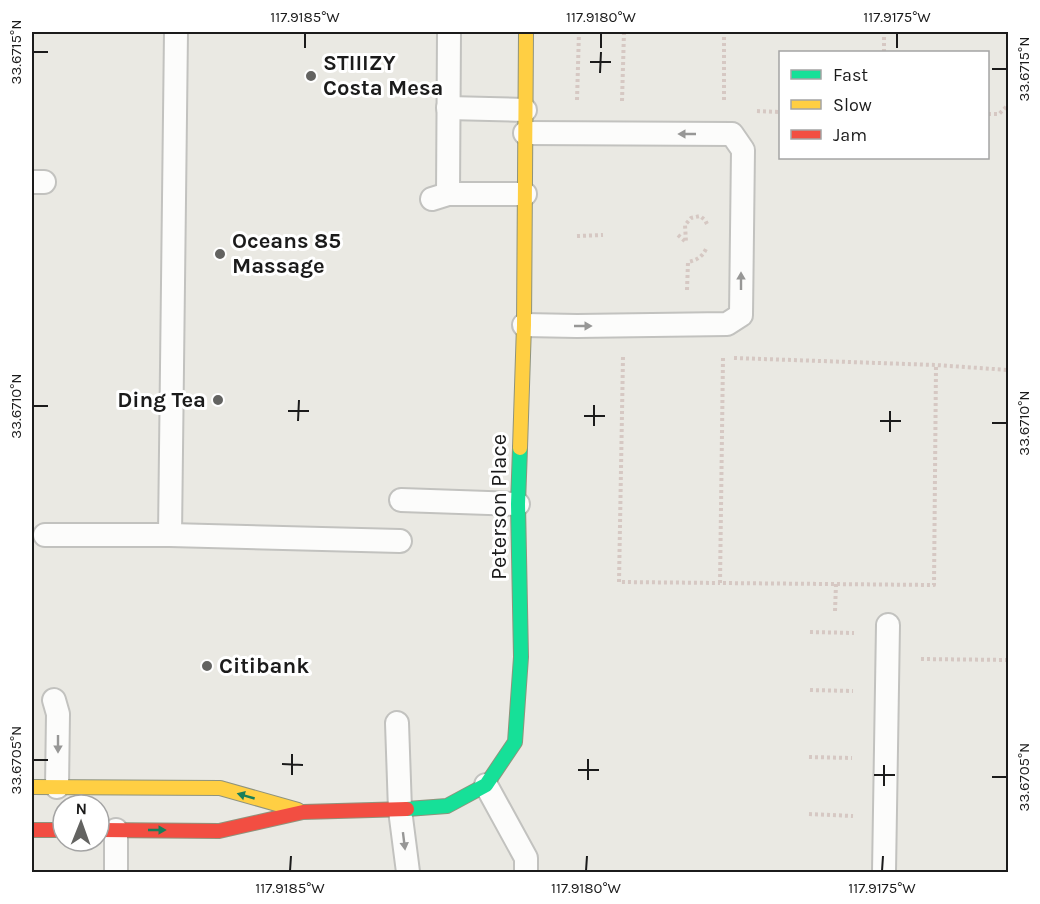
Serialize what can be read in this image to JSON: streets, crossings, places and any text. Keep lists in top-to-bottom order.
{
  "streets": {
    "street": ["Peterson Place"]
  },
  "places": [
    "STIIIZY Costa Mesa",
    "Oceans 85 Massage",
    "Ding Tea",
    "Citibank"
  ],
  "legend": ["Fast", "Slow", "Jam"],
  "north": "top",
  "coordinates": [
    "117.9185°W",
    "117.9180°W",
    "117.9175°W",
    "33.6715°N",
    "33.6710°N",
    "33.6705°N"
  ]
}
